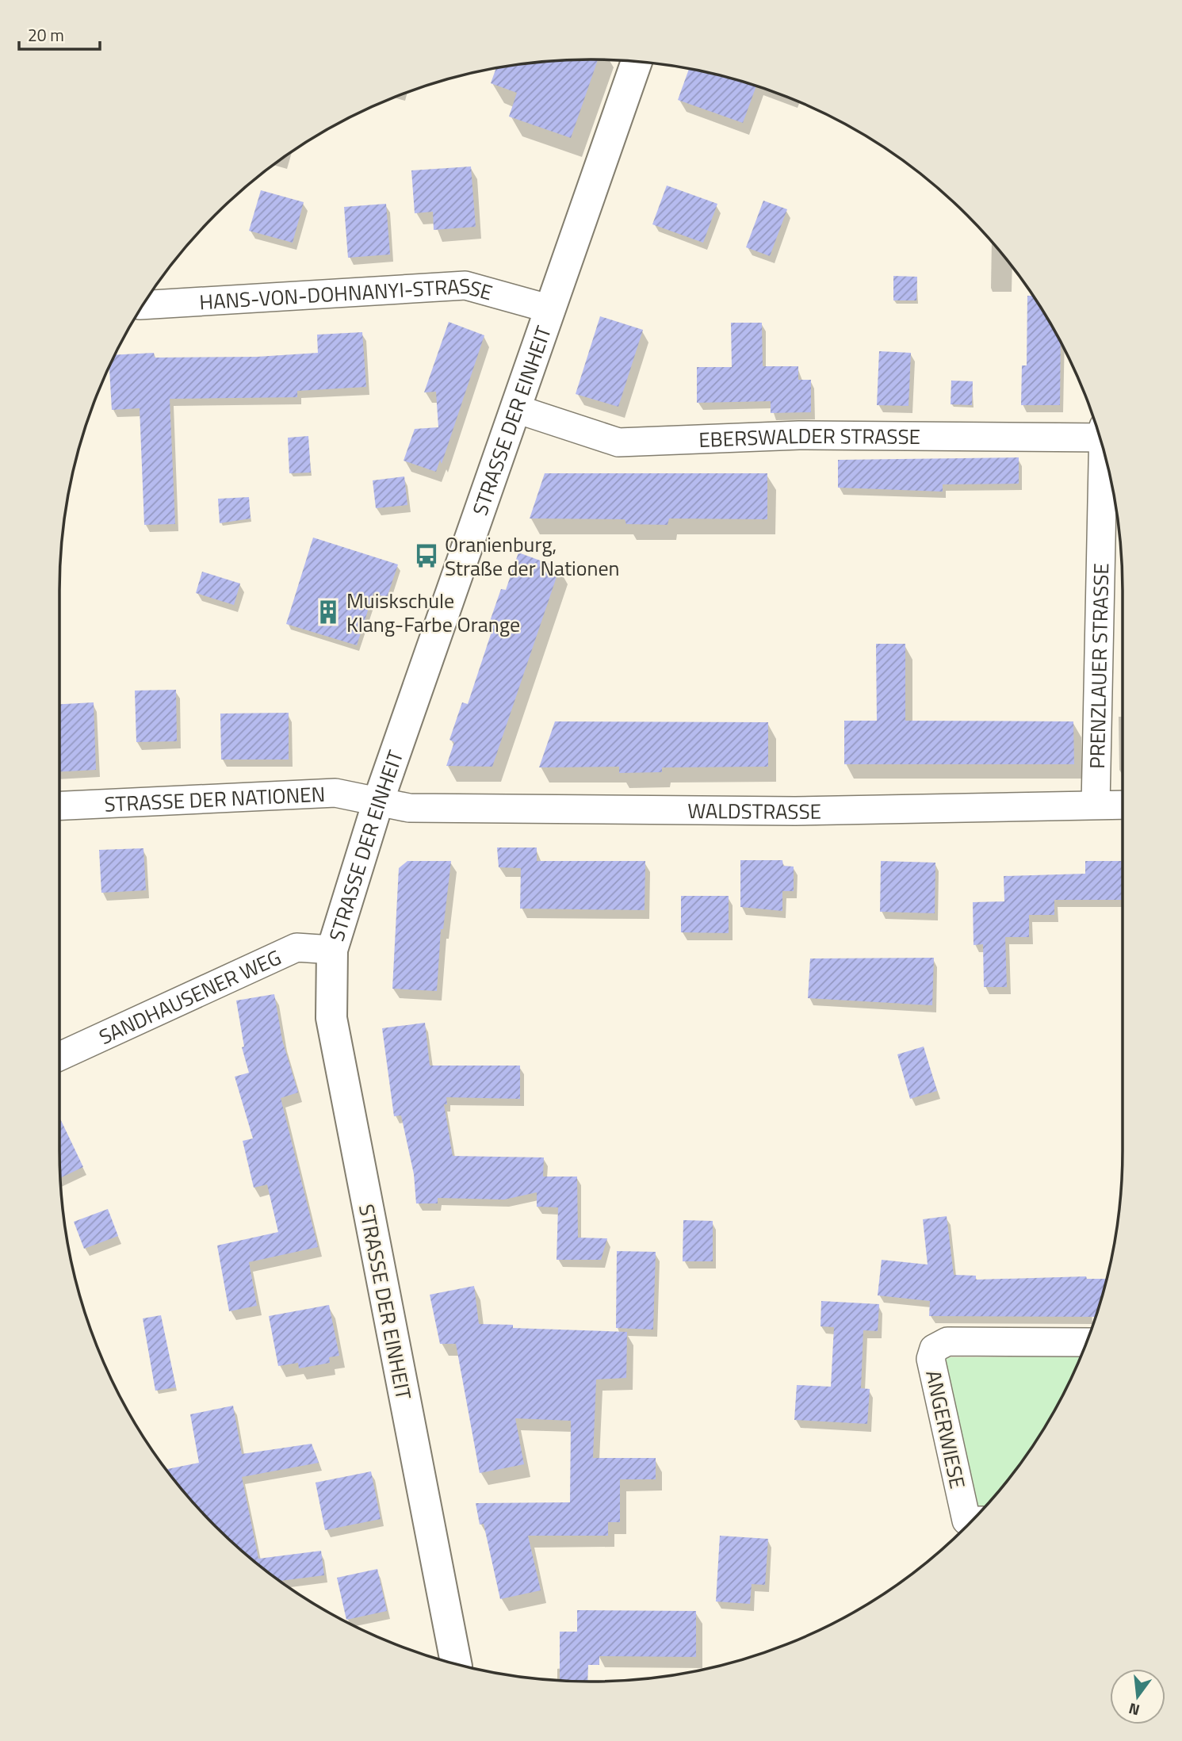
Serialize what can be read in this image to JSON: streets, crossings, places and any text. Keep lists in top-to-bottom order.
{
  "streets": {
    "street": [
      "HANS-VON-DOHNANYI-STRASSE",
      "STRASSE DER EINHEIT",
      "EBERSWALDER STRASSE",
      "PRENZLAUER STRASSE",
      "STRASSE DER NATIONEN",
      "WALDSTRASSE",
      "SANDHAUSENER WEG",
      "ANGERWIESE"
    ]
  },
  "crossings": [
    ["HANS-VON-DOHNANYI-STRASSE", "STRASSE DER EINHEIT"],
    ["STRASSE DER EINHEIT", "EBERSWALDER STRASSE"],
    ["STRASSE DER EINHEIT", "STRASSE DER NATIONEN"],
    ["STRASSE DER EINHEIT", "WALDSTRASSE"],
    ["STRASSE DER EINHEIT", "SANDHAUSENER WEG"],
    ["PRENZLAUER STRASSE", "WALDSTRASSE"],
    ["STRASSE DER NATIONEN", "WALDSTRASSE"]
  ],
  "places": {
    "bus stop": ["Oranienburg, Straße der Nationen"],
    "building": ["Muiskschule Klang-Farbe Orange"]
  },
  "scale_bar": "20 m",
  "north": "bottom"
}
